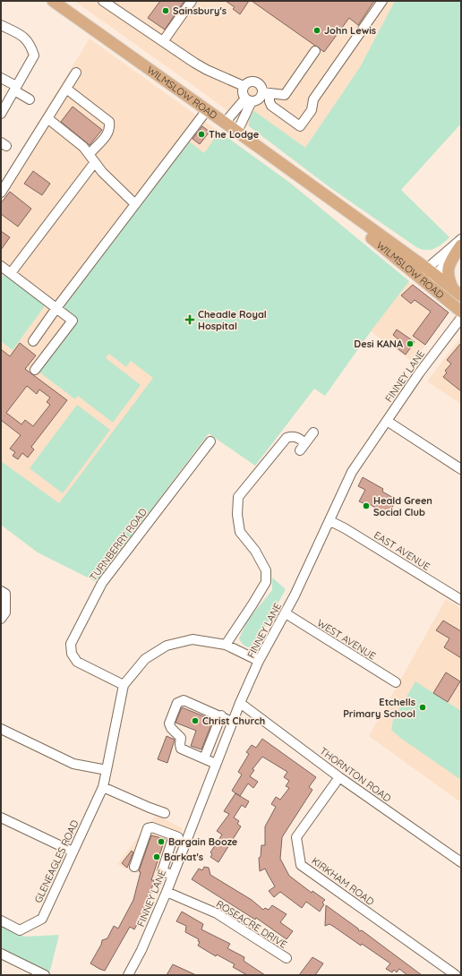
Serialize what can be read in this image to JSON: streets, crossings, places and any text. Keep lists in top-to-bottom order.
{
  "streets": {
    "main road": ["WILMSLOW ROAD"],
    "street": [
      "FINNEY LANE",
      "TURNBERRY ROAD",
      "EAST AVENUE",
      "WEST AVENUE",
      "THORNTON ROAD",
      "GLENEAGLES ROAD",
      "KIRKHAM ROAD",
      "ROSEACRE DRIVE"
    ]
  },
  "crossings": [
    ["FINNEY LANE", "EAST AVENUE"],
    ["FINNEY LANE", "WEST AVENUE"],
    ["FINNEY LANE", "THORNTON ROAD"],
    ["FINNEY LANE", "GLENEAGLES ROAD"],
    ["FINNEY LANE", "ROSEACRE DRIVE"],
    ["TURNBERRY ROAD", "GLENEAGLES ROAD"],
    ["THORNTON ROAD", "KIRKHAM ROAD"]
  ],
  "places": {
    "other": [
      "Sainsbury's",
      "John Lewis",
      "The Lodge",
      "Desi KANA",
      "Heald Green Social Club",
      "Etchells Primary School",
      "Christ Church",
      "Bargain Booze",
      "Barkat's"
    ],
    "health": ["Cheadle Royal Hospital"]
  }
}
